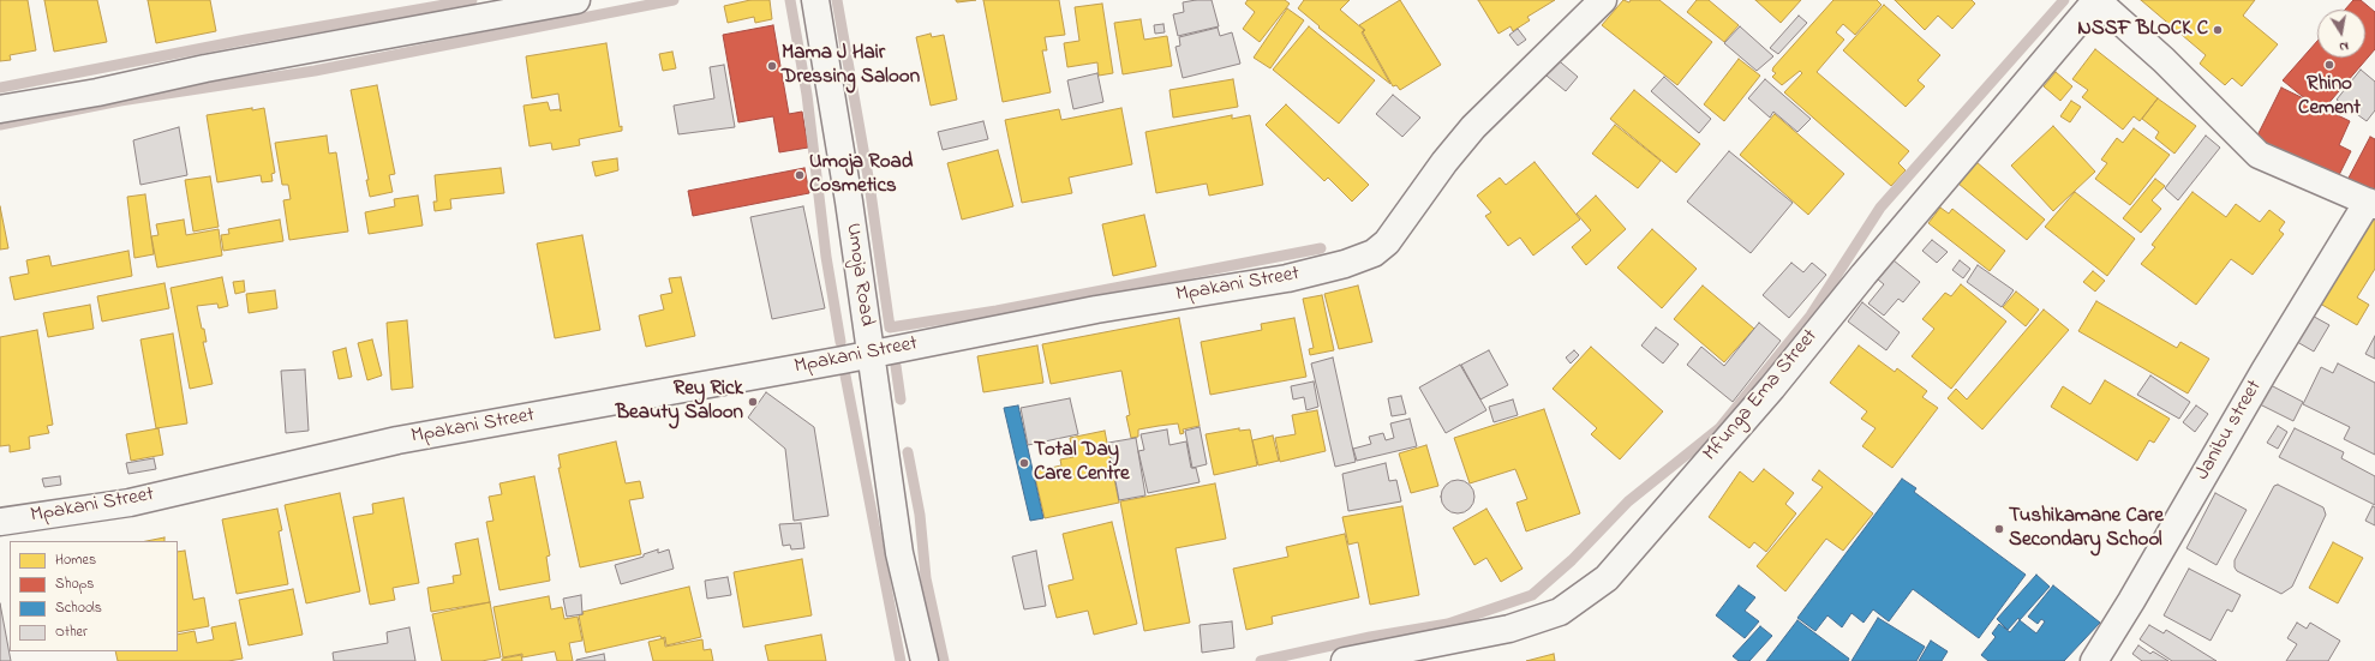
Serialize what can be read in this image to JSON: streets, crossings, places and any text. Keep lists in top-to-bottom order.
{
  "streets": {
    "street": [
      "Umoja Road",
      "Mpakani Street",
      "Mfunga Ema Street",
      "Janibu street"
    ]
  },
  "crossings": [
    ["Umoja Road", "Mpakani Street"]
  ],
  "places": [
    "NSSF BLOCK C",
    "Rhino Cement",
    "Mama J Hair Dressing Saloon",
    "Umoja Road Cosmetics",
    "Rey Rick Beauty Saloon",
    "Total Day Care Centre",
    "Tushikamane Care Secondary School"
  ],
  "legend": [
    "Homes",
    "Shops",
    "Schools",
    "Other"
  ],
  "north": "bottom"
}
